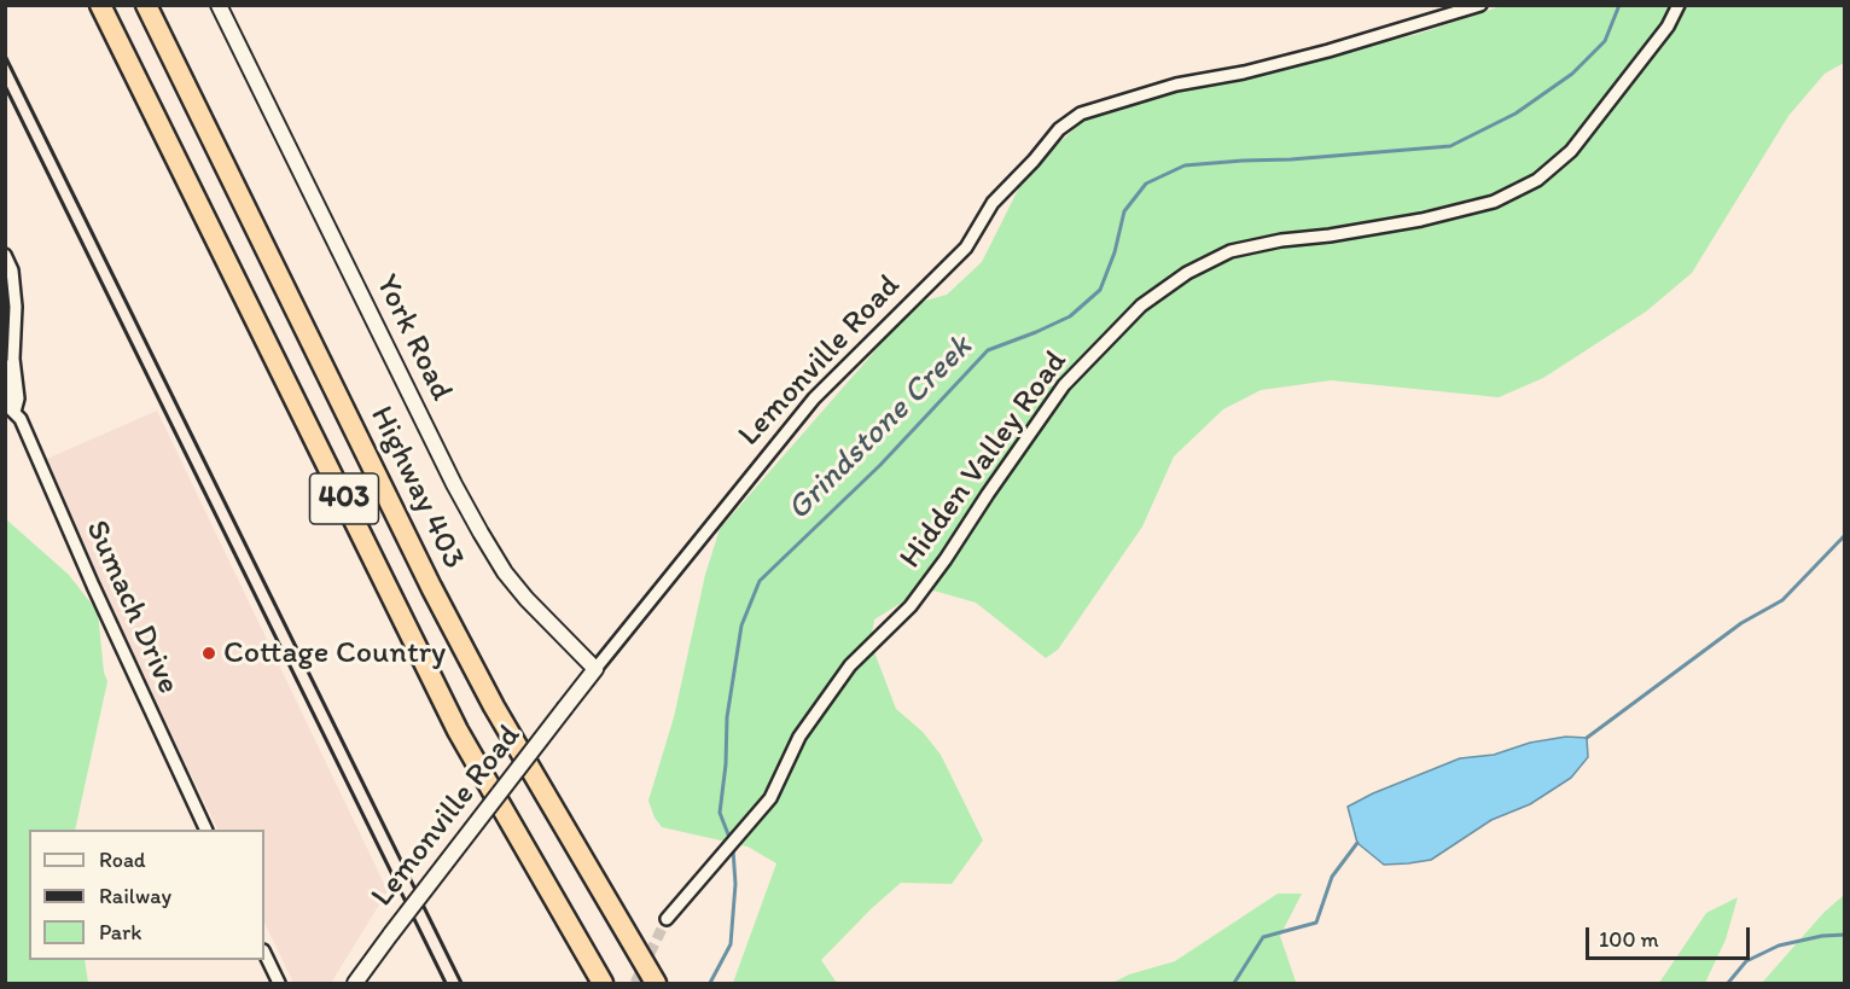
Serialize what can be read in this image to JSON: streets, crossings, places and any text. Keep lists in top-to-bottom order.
{
  "streets": {
    "highway": ["Highway 403", "403"],
    "street": [
      "York Road",
      "Lemonville Road",
      "Hidden Valley Road",
      "Sumach Drive"
    ]
  },
  "crossings": [
    ["York Road", "Lemonville Road"]
  ],
  "water": ["Grindstone Creek"],
  "places": ["Cottage Country"],
  "legend": ["Road", "Railway", "Park"],
  "scale_bar": "100 m"
}
